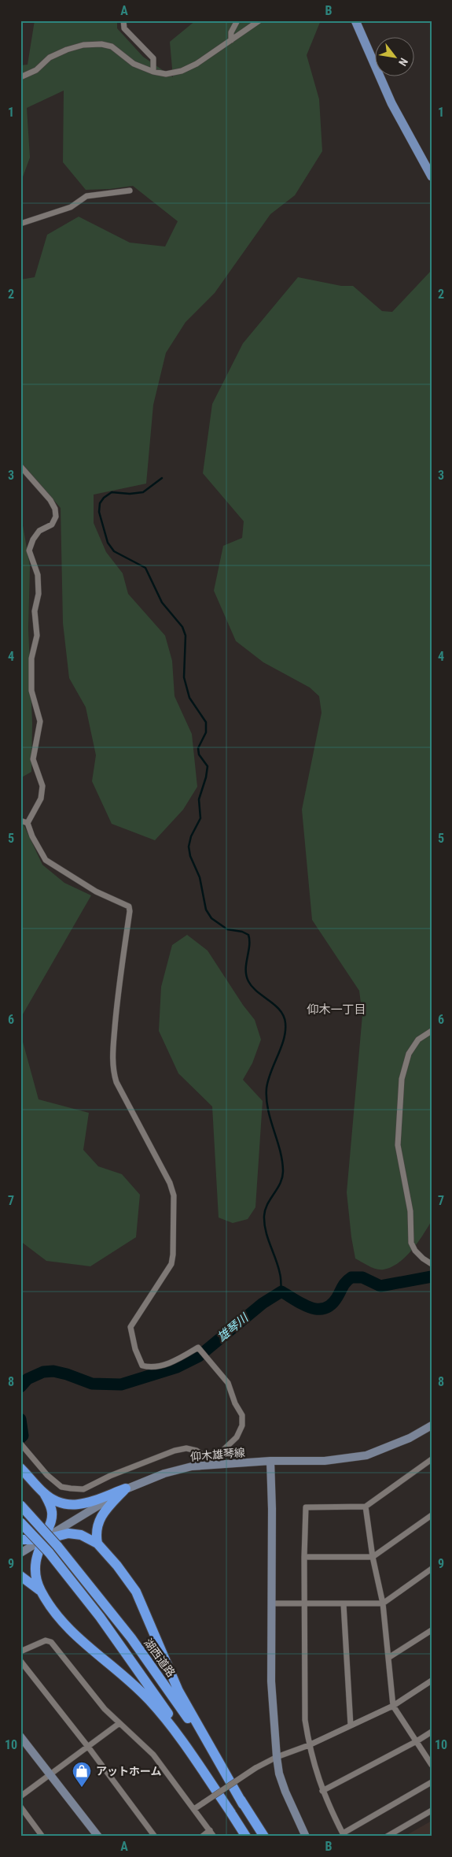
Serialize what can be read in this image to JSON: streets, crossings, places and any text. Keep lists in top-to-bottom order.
{
  "streets": {
    "highway": ["湖西道路"],
    "street": ["仰木雄琴線"]
  },
  "districts": ["仰木一丁目"],
  "water": ["雄琴川"],
  "places": {
    "shop": ["アットホーム"]
  },
  "north": "bottom right",
  "grid": {
    "columns": ["A", "B"],
    "rows": [
      "1",
      "2",
      "3",
      "4",
      "5",
      "6",
      "7",
      "8",
      "9",
      "10"
    ]
  }
}
